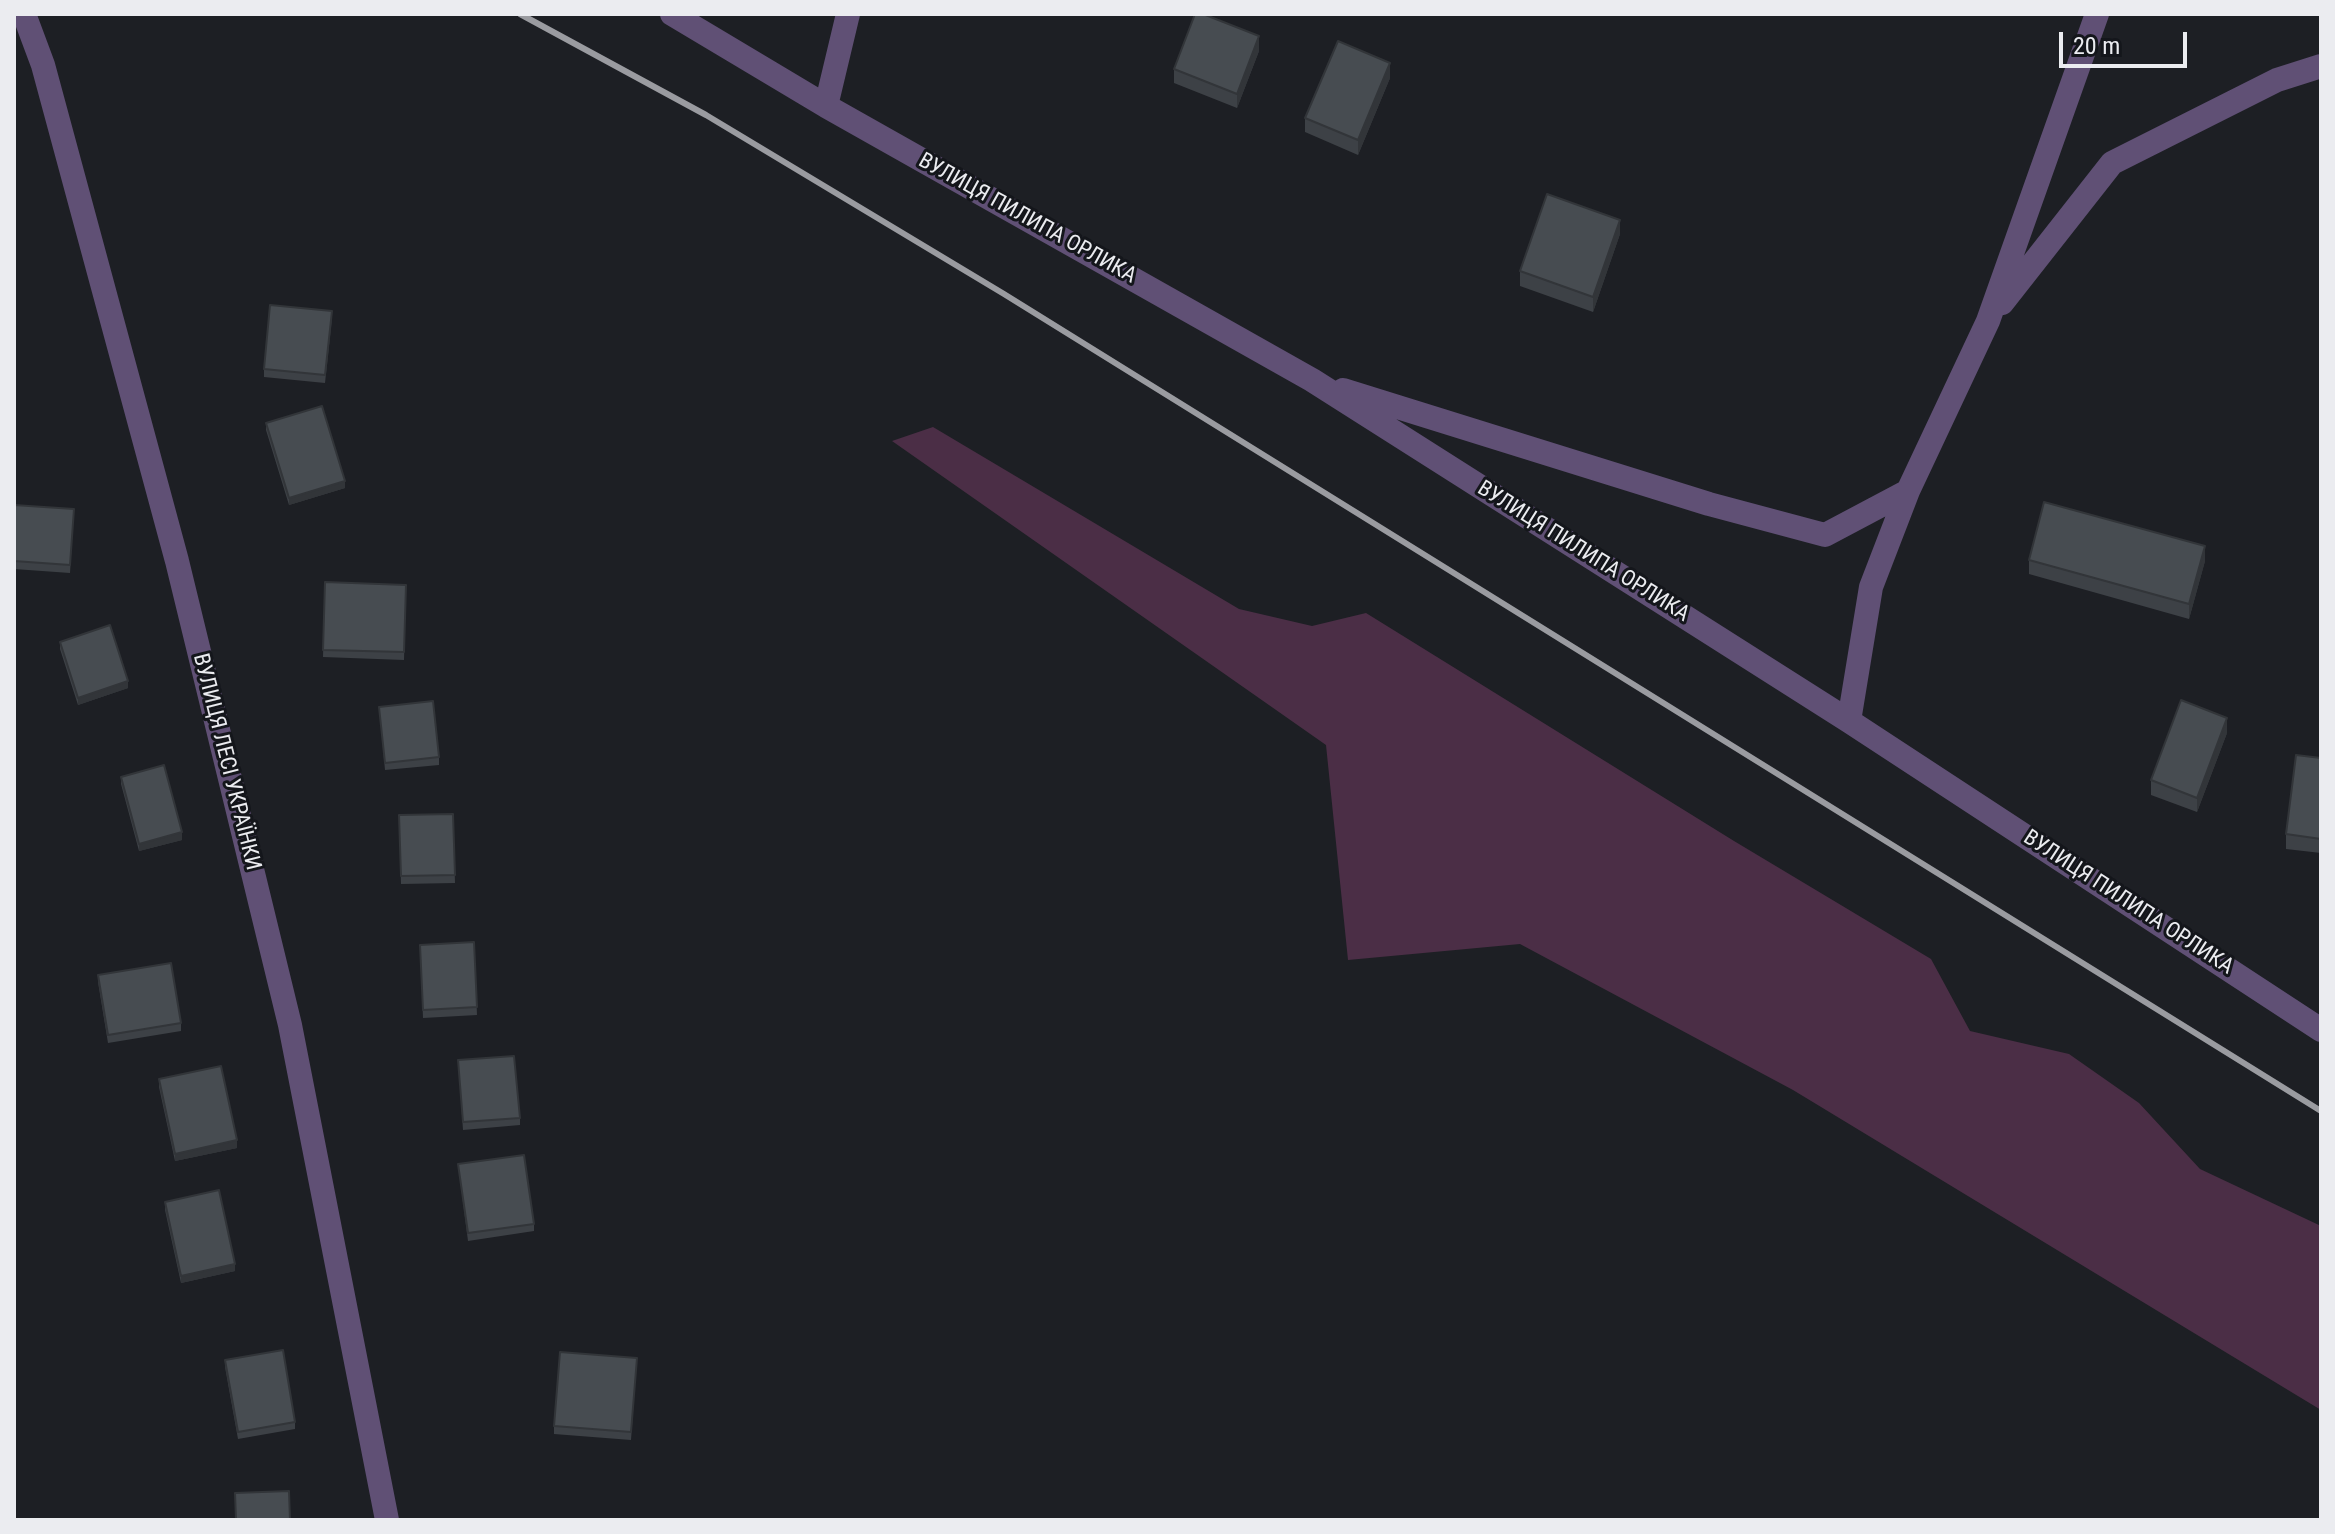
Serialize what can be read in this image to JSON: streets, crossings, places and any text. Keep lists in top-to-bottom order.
{
  "streets": {
    "street": ["ВУЛИЦЯ ПИЛИПА ОРЛИКА", "ВУЛИЦЯ ЛЕСІ УКРАЇНКИ"]
  },
  "scale_bar": "20 m"
}
